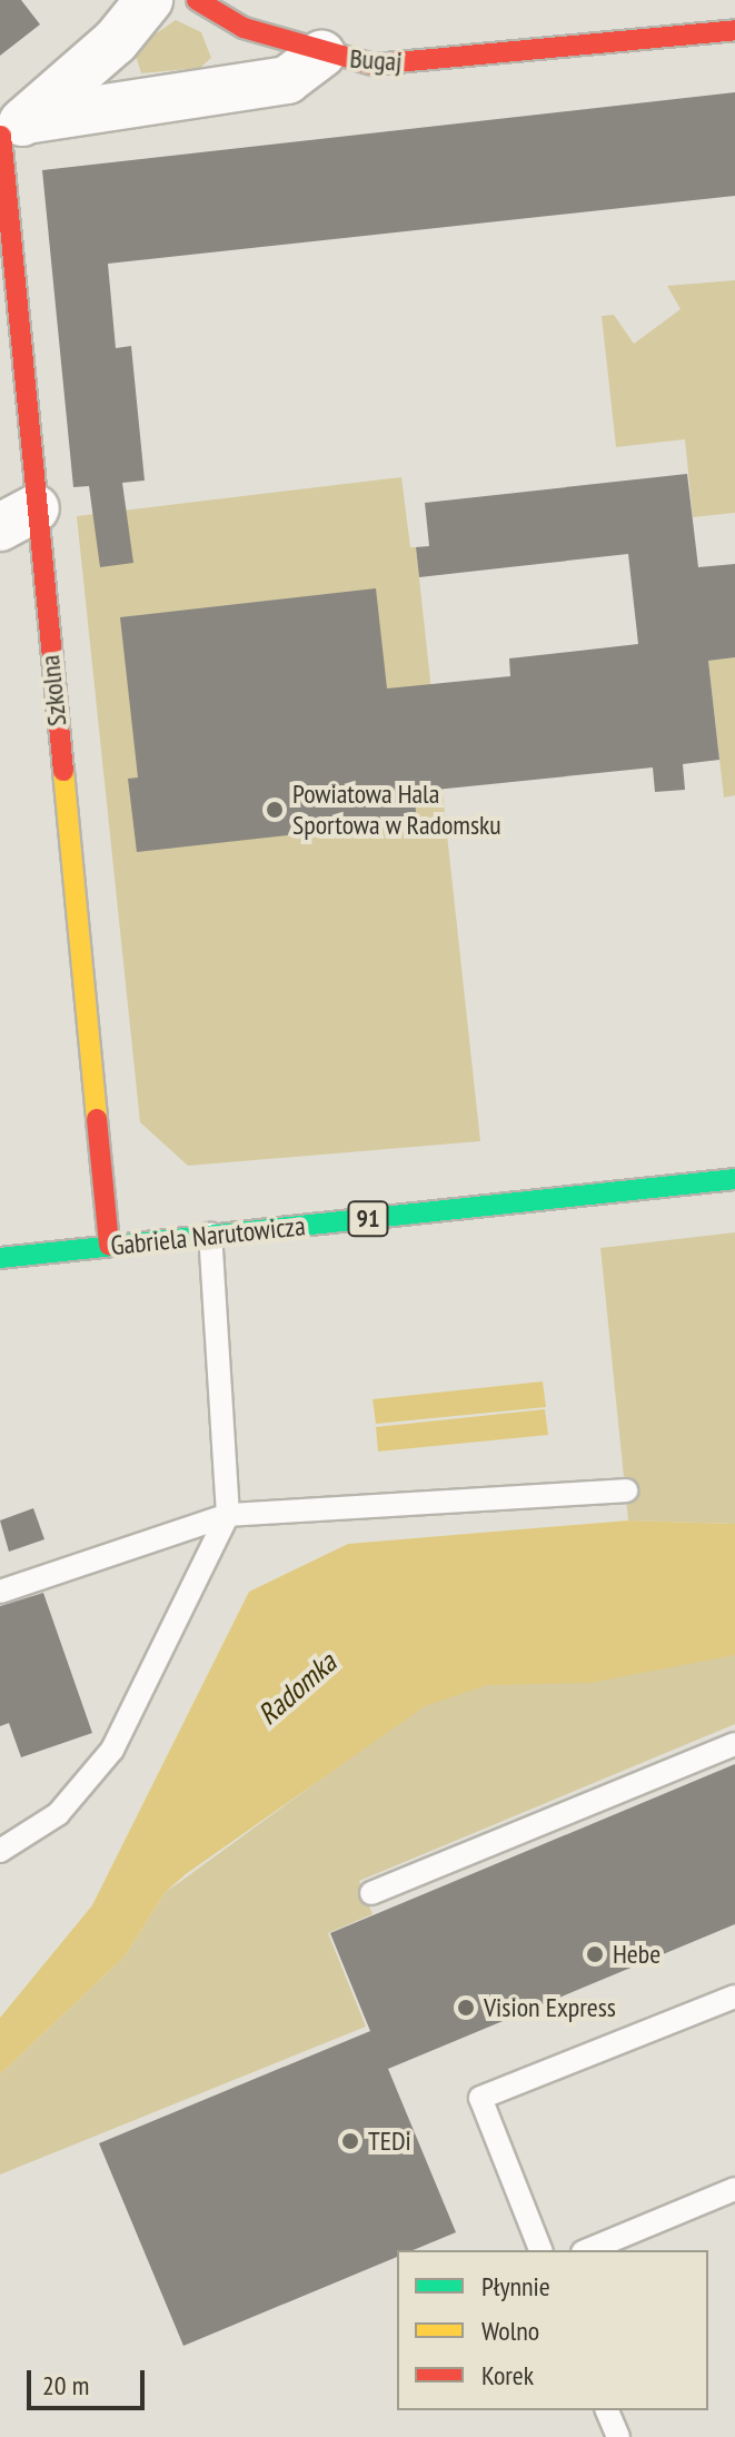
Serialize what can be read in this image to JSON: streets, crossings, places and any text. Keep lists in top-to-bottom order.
{
  "streets": {
    "street": [
      "Bugaj",
      "Szkolna",
      "91",
      "Gabriela Narutowicza"
    ]
  },
  "crossings": [
    ["Bugaj", "Szkolna"],
    ["Szkolna", "Gabriela Narutowicza"]
  ],
  "water": ["Radomka"],
  "places": [
    "Powiatowa Hala Sportowa w Radomsku",
    "Hebe",
    "Vision Express",
    "TEDi"
  ],
  "legend": ["Płynnie", "Wolno", "Korek"],
  "scale_bar": "20 m"
}
